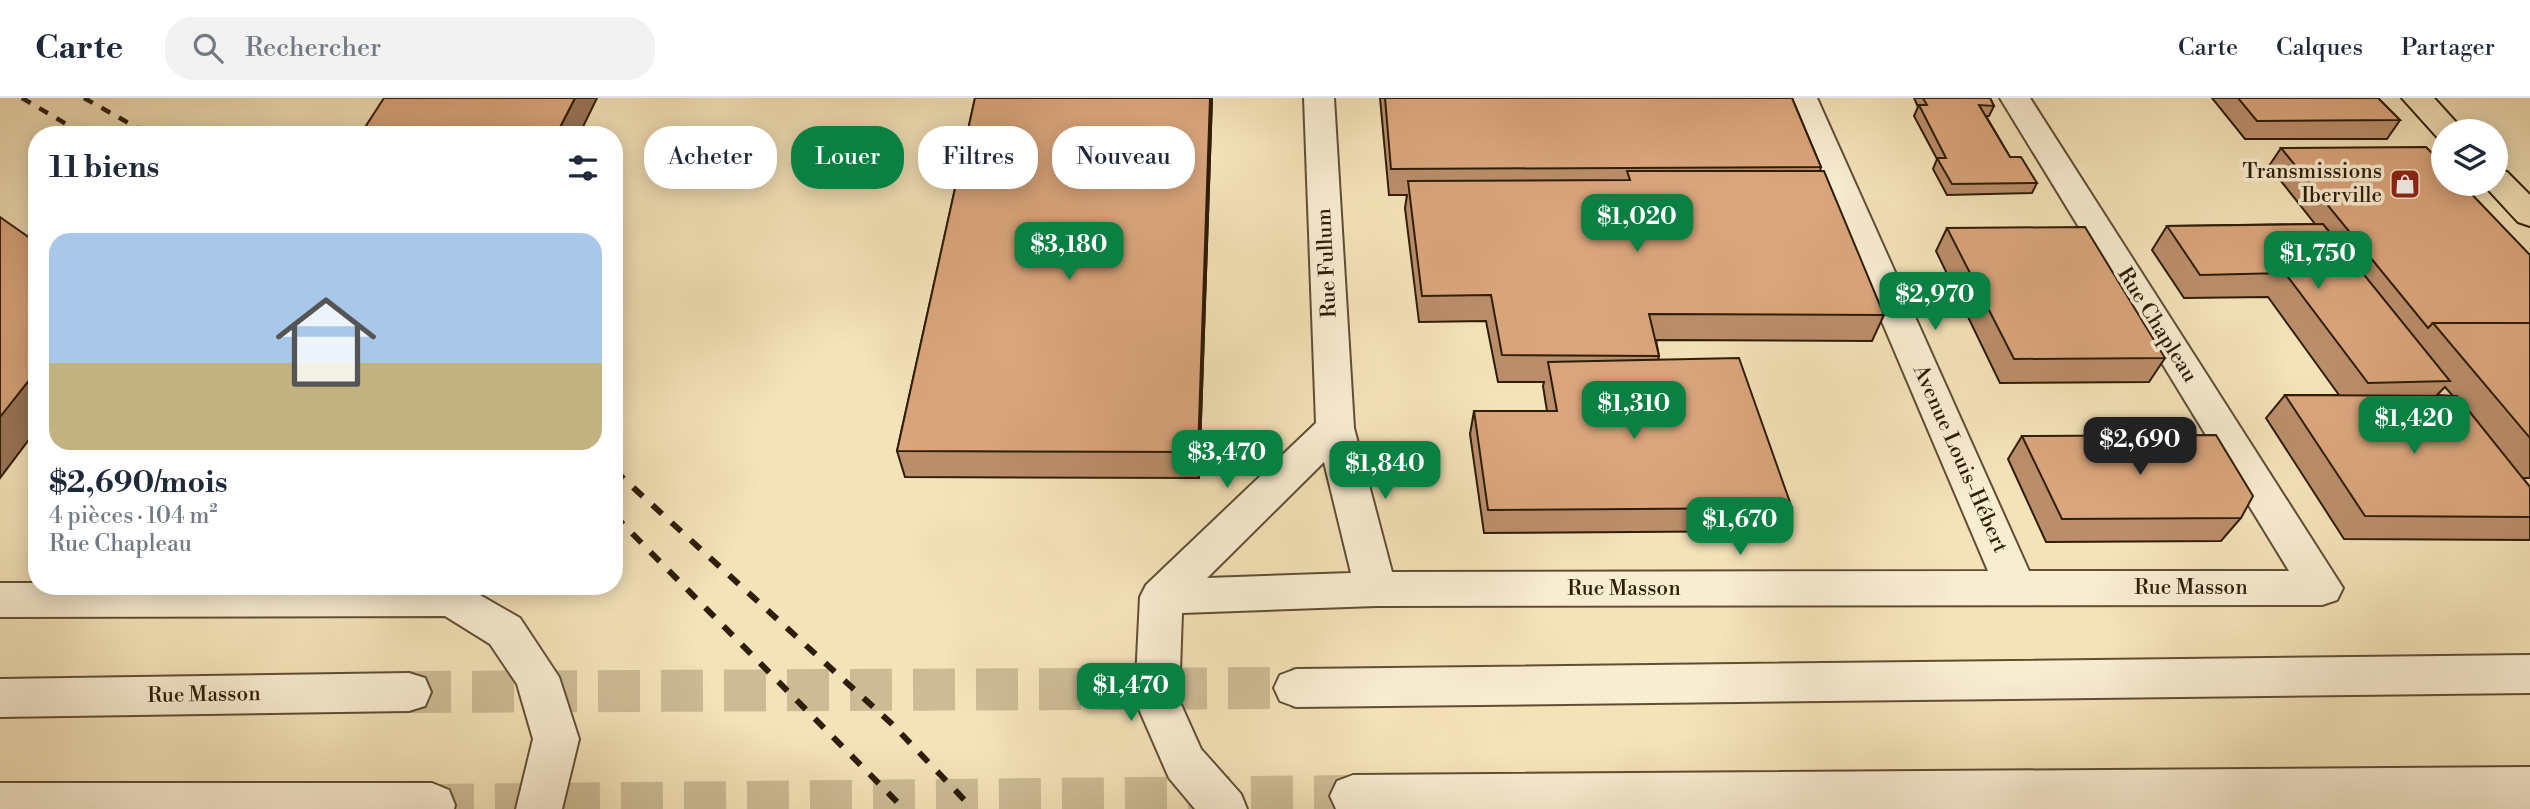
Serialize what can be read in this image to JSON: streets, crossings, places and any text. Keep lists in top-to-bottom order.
{
  "streets": {
    "street": [
      "Rue Fullum",
      "Rue Chapleau",
      "Avenue Louis-Hébert",
      "Rue Masson"
    ]
  },
  "crossings": [
    ["Rue Fullum", "Rue Masson"],
    ["Rue Chapleau", "Rue Masson"],
    ["Avenue Louis-Hébert", "Rue Masson"]
  ],
  "places": {
    "shop": ["Transmissions Iberville"]
  },
  "page": {
    "header": "Carte",
    "search": "Rechercher",
    "nav": ["Carte", "Calques", "Partager"],
    "chip": [
      "Acheter",
      "Louer",
      "Filtres",
      "Nouveau"
    ],
    "heading": "11 biens",
    "price": [
      "$1,020",
      "$3,180",
      "$1,750",
      "$2,970",
      "$1,310",
      "$1,420",
      "$2,690",
      "$3,470",
      "$1,840",
      "$1,670",
      "$1,470"
    ],
    "list": [
      {
        "name": "$2,690/mois",
        "note": "4 pièces · 104 m² · Rue Chapleau"
      }
    ]
  }
}
